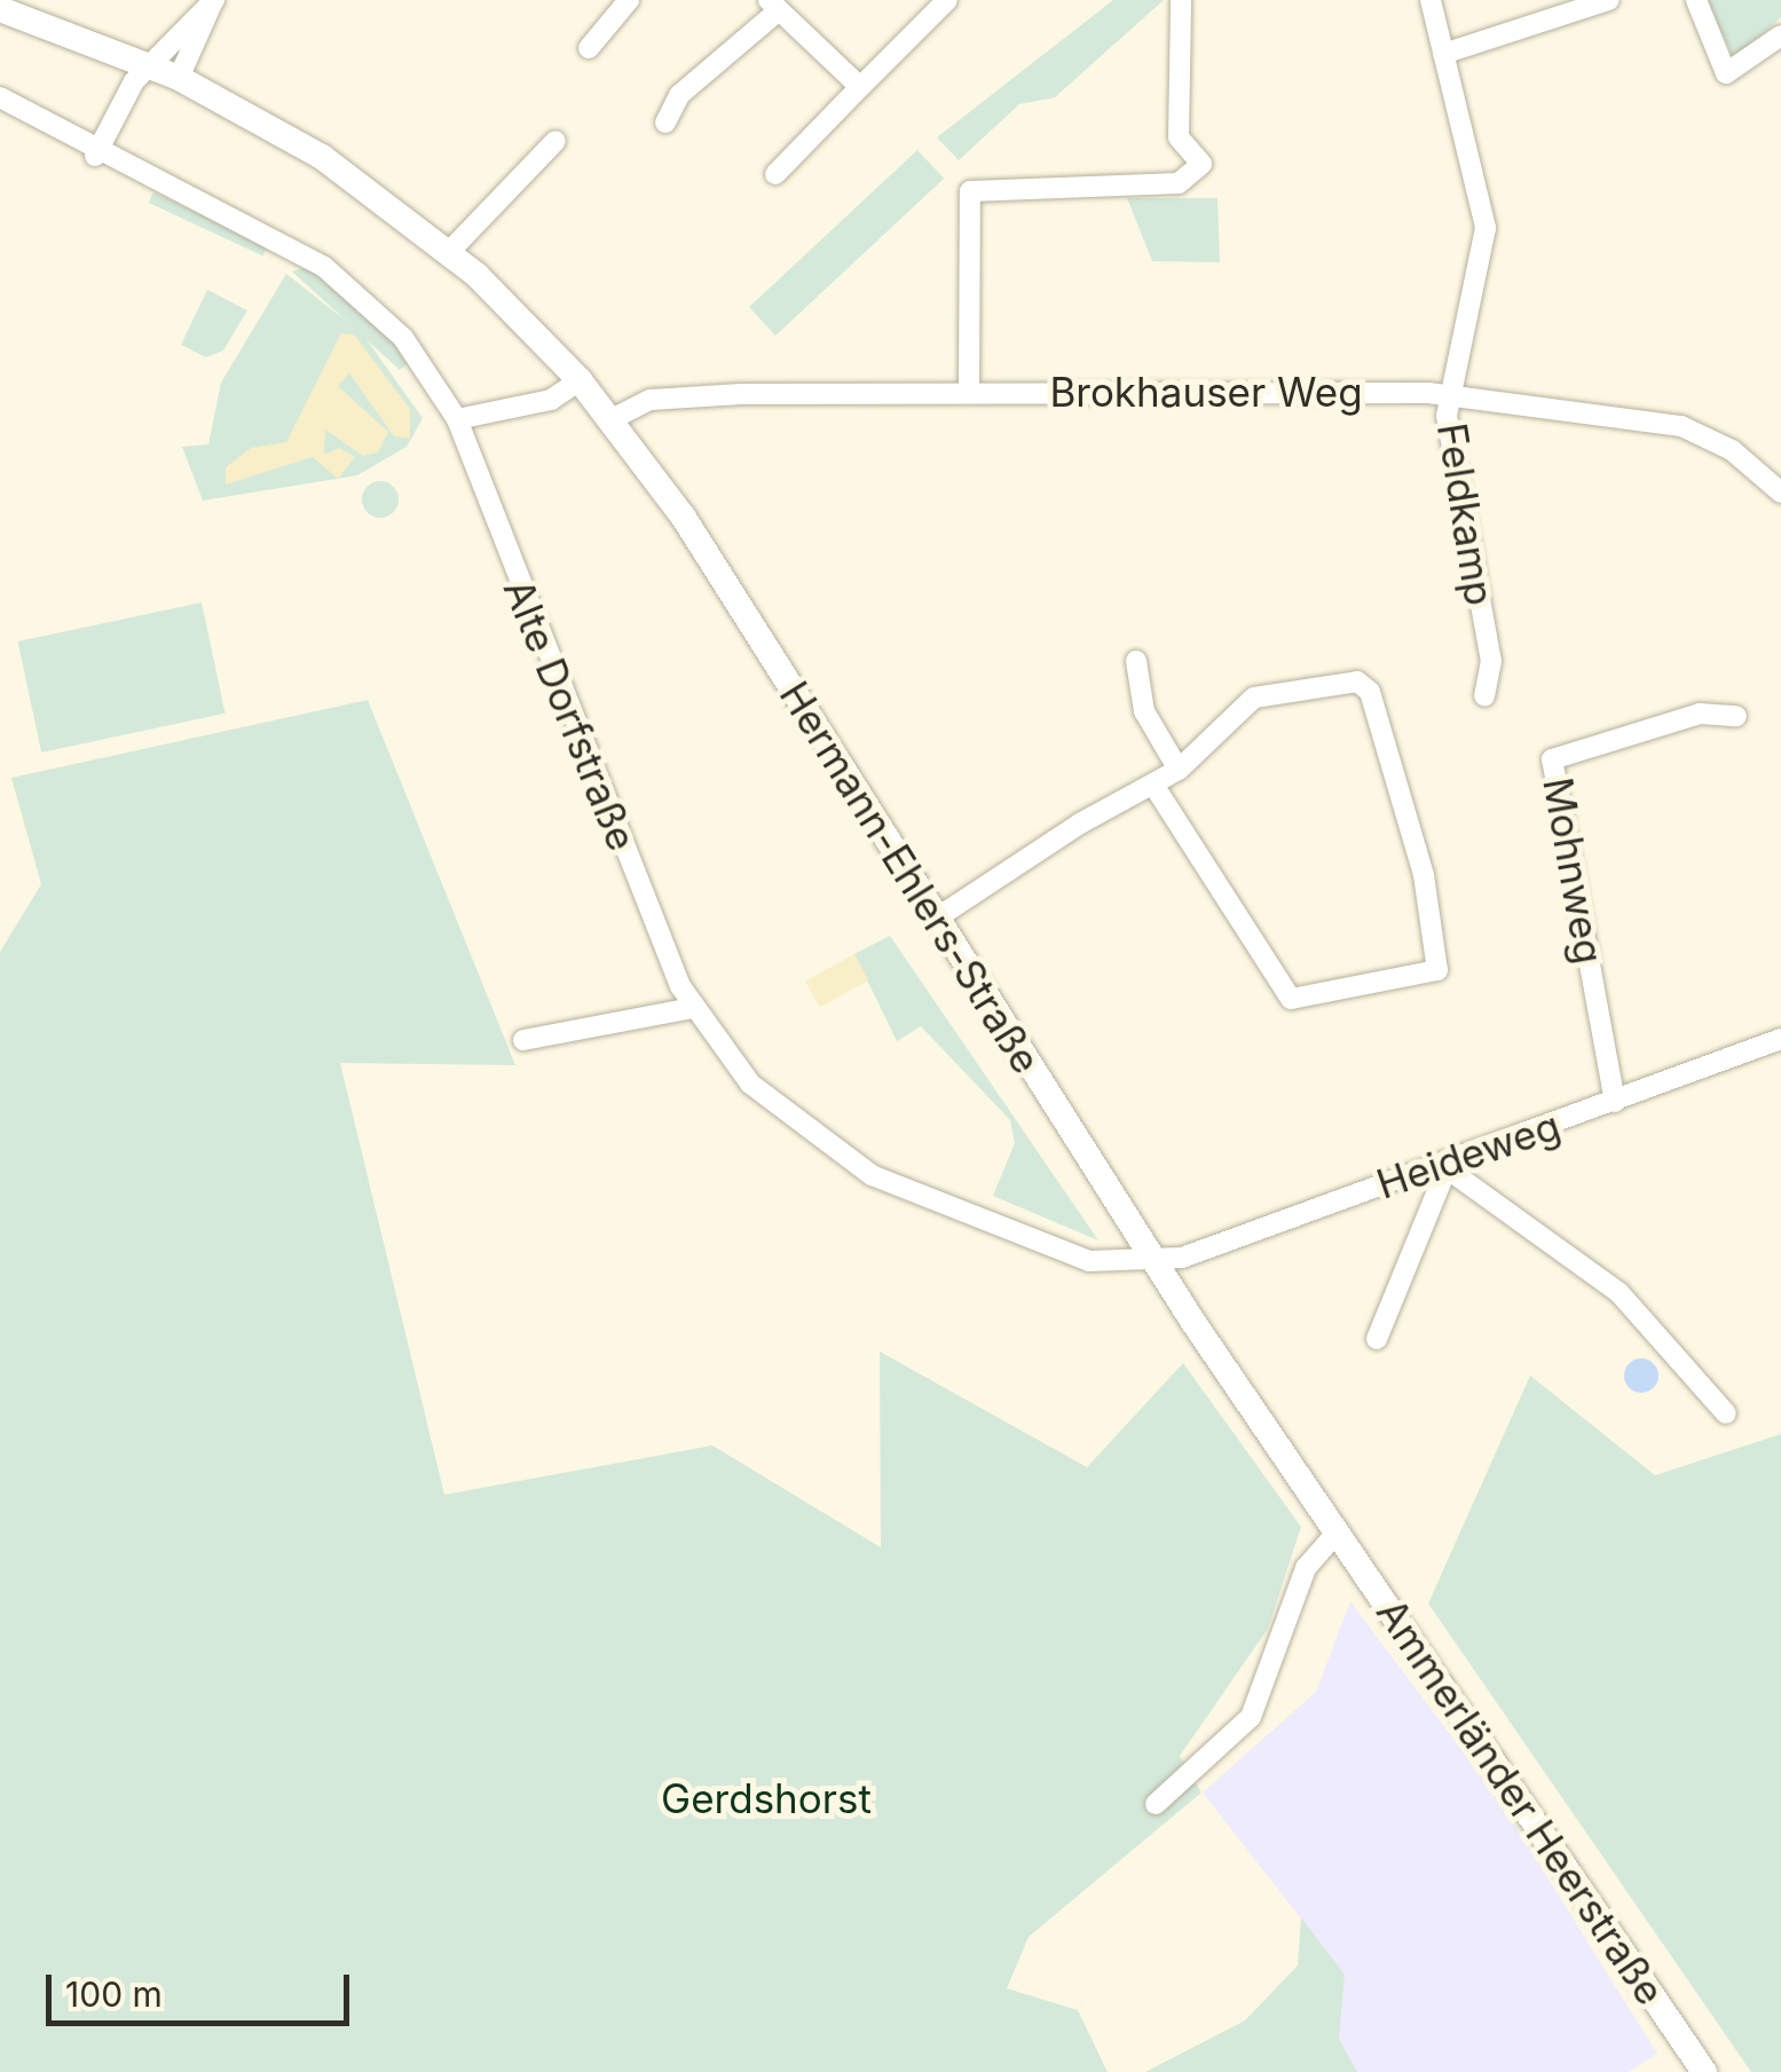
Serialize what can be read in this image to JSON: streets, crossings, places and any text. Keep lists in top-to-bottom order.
{
  "streets": {
    "street": [
      "Brokhauser Weg",
      "Feldkamp",
      "Alte Dorfstraße",
      "Mohnweg",
      "Hermann-Ehlers-Straße",
      "Heideweg",
      "Ammerländer Heerstraße"
    ]
  },
  "crossings": [
    ["Brokhauser Weg", "Feldkamp"],
    ["Brokhauser Weg", "Hermann-Ehlers-Straße"],
    ["Alte Dorfstraße", "Hermann-Ehlers-Straße"],
    ["Alte Dorfstraße", "Heideweg"],
    ["Mohnweg", "Heideweg"],
    ["Hermann-Ehlers-Straße", "Heideweg"],
    ["Hermann-Ehlers-Straße", "Ammerländer Heerstraße"]
  ],
  "parks": ["Gerdshorst"],
  "scale_bar": "100 m"
}
